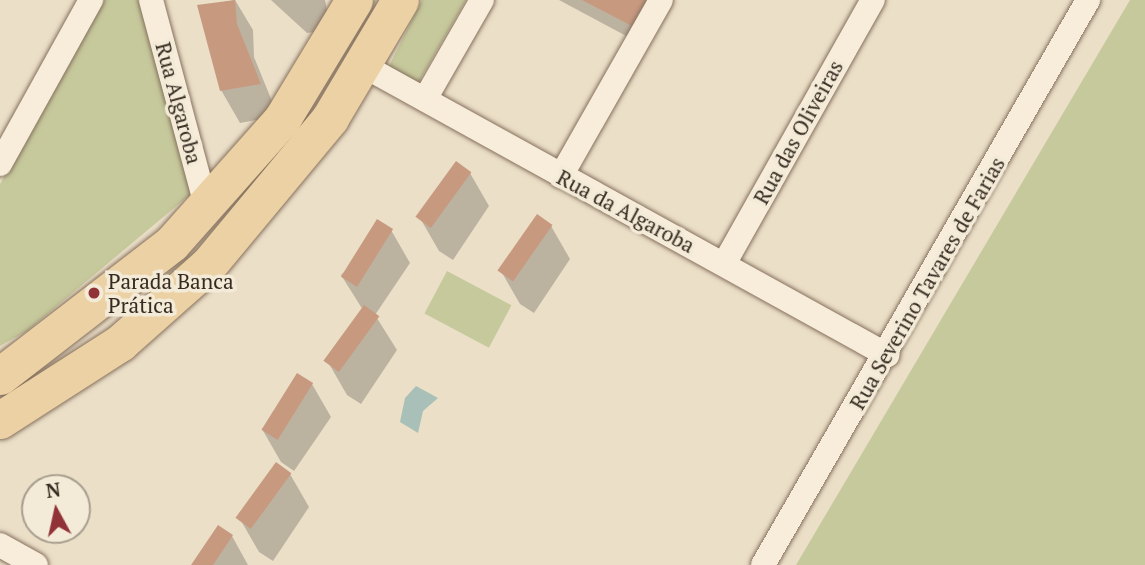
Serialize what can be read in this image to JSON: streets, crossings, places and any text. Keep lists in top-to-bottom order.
{
  "streets": {
    "street": [
      "Rua Algaroba",
      "Rua das Oliveiras",
      "Rua da Algaroba",
      "Rua Severino Tavares de Farias"
    ]
  },
  "crossings": [
    ["Rua das Oliveiras", "Rua da Algaroba"],
    ["Rua da Algaroba", "Rua Severino Tavares de Farias"]
  ],
  "places": ["Parada Banca Prática"],
  "north": "top"
}
